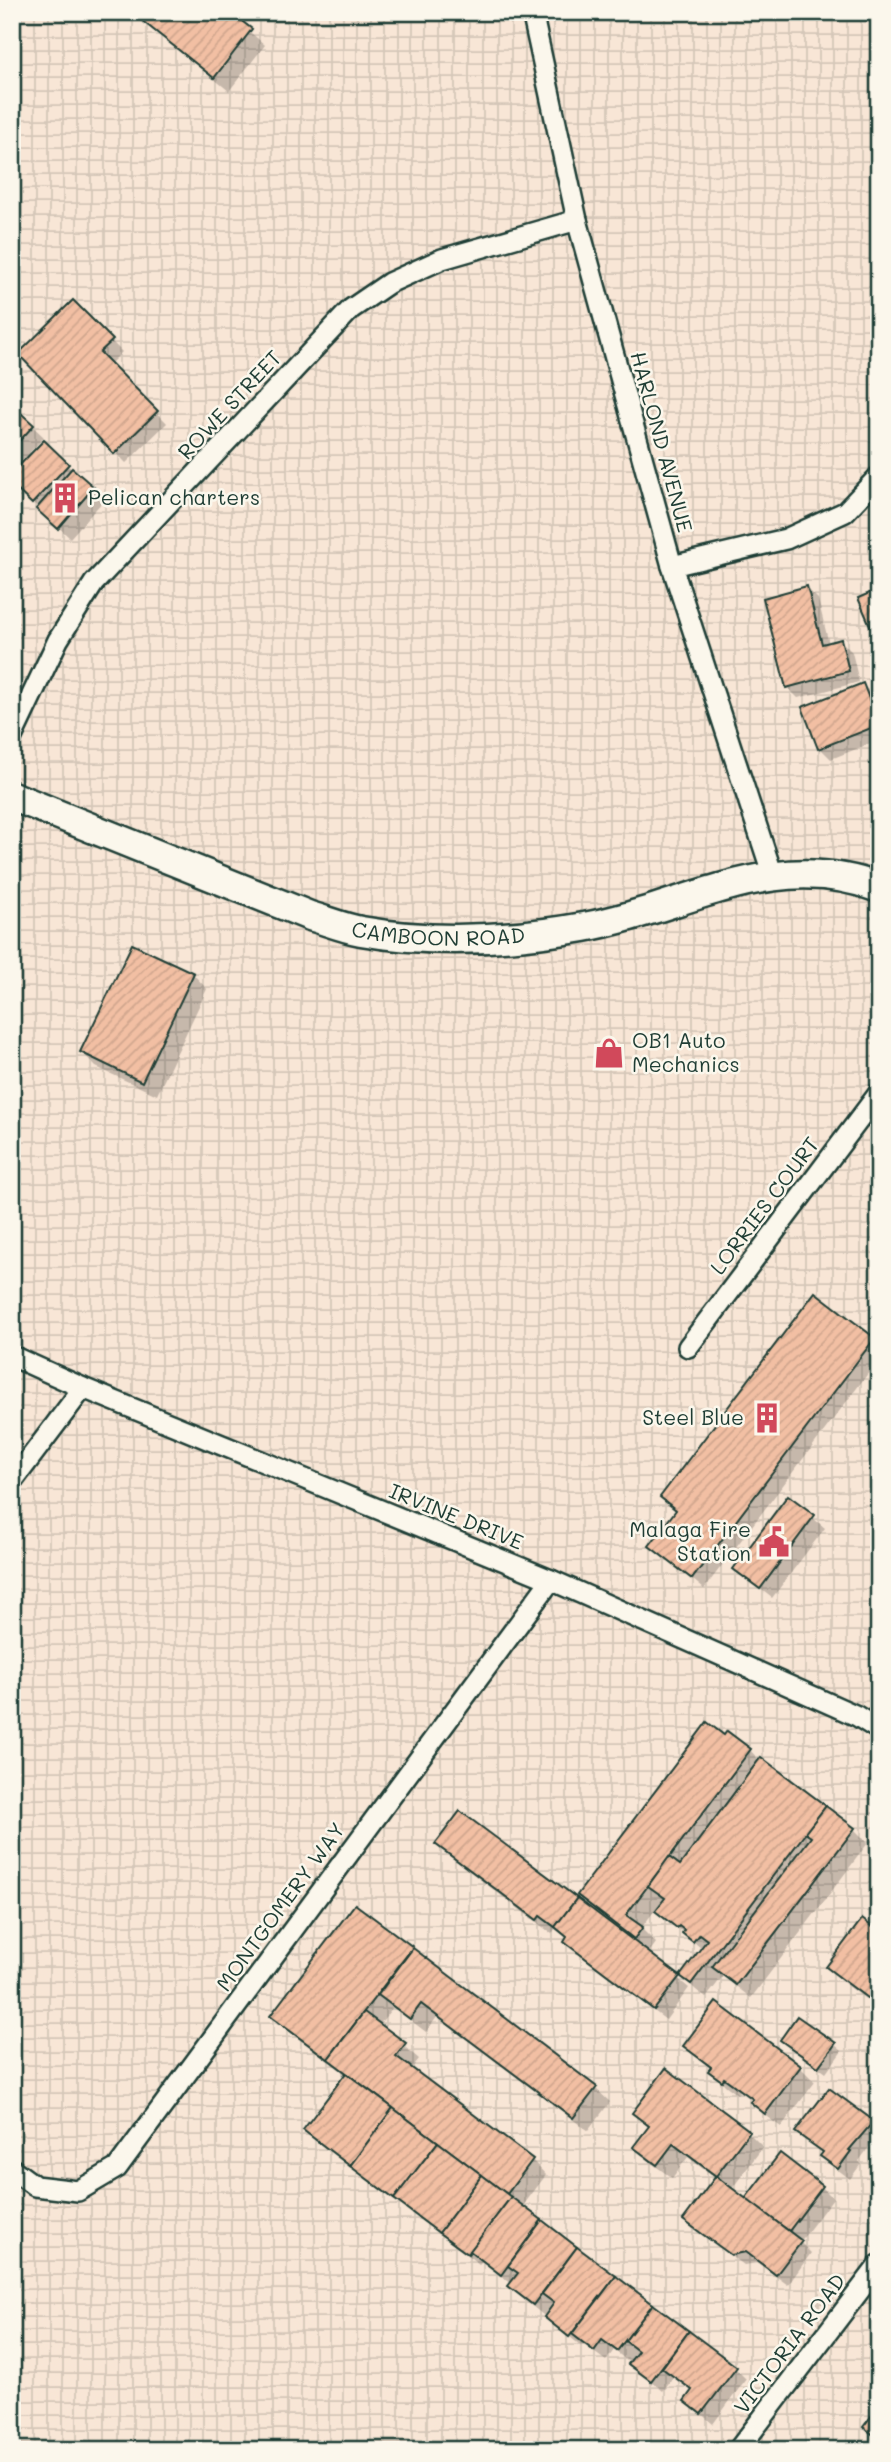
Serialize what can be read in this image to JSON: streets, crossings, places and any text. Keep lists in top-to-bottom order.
{
  "streets": {
    "street": [
      "ROWE STREET",
      "HARLOND AVENUE",
      "CAMBOON ROAD",
      "LORRIES COURT",
      "IRVINE DRIVE",
      "MONTGOMERY WAY",
      "VICTORIA ROAD"
    ]
  },
  "crossings": [
    ["ROWE STREET", "HARLOND AVENUE"],
    ["HARLOND AVENUE", "CAMBOON ROAD"],
    ["IRVINE DRIVE", "MONTGOMERY WAY"]
  ],
  "places": {
    "building": ["Pelican charters", "Steel Blue"],
    "shop": ["OB1 Auto Mechanics"],
    "public building": ["Malaga Fire Station"]
  }
}
